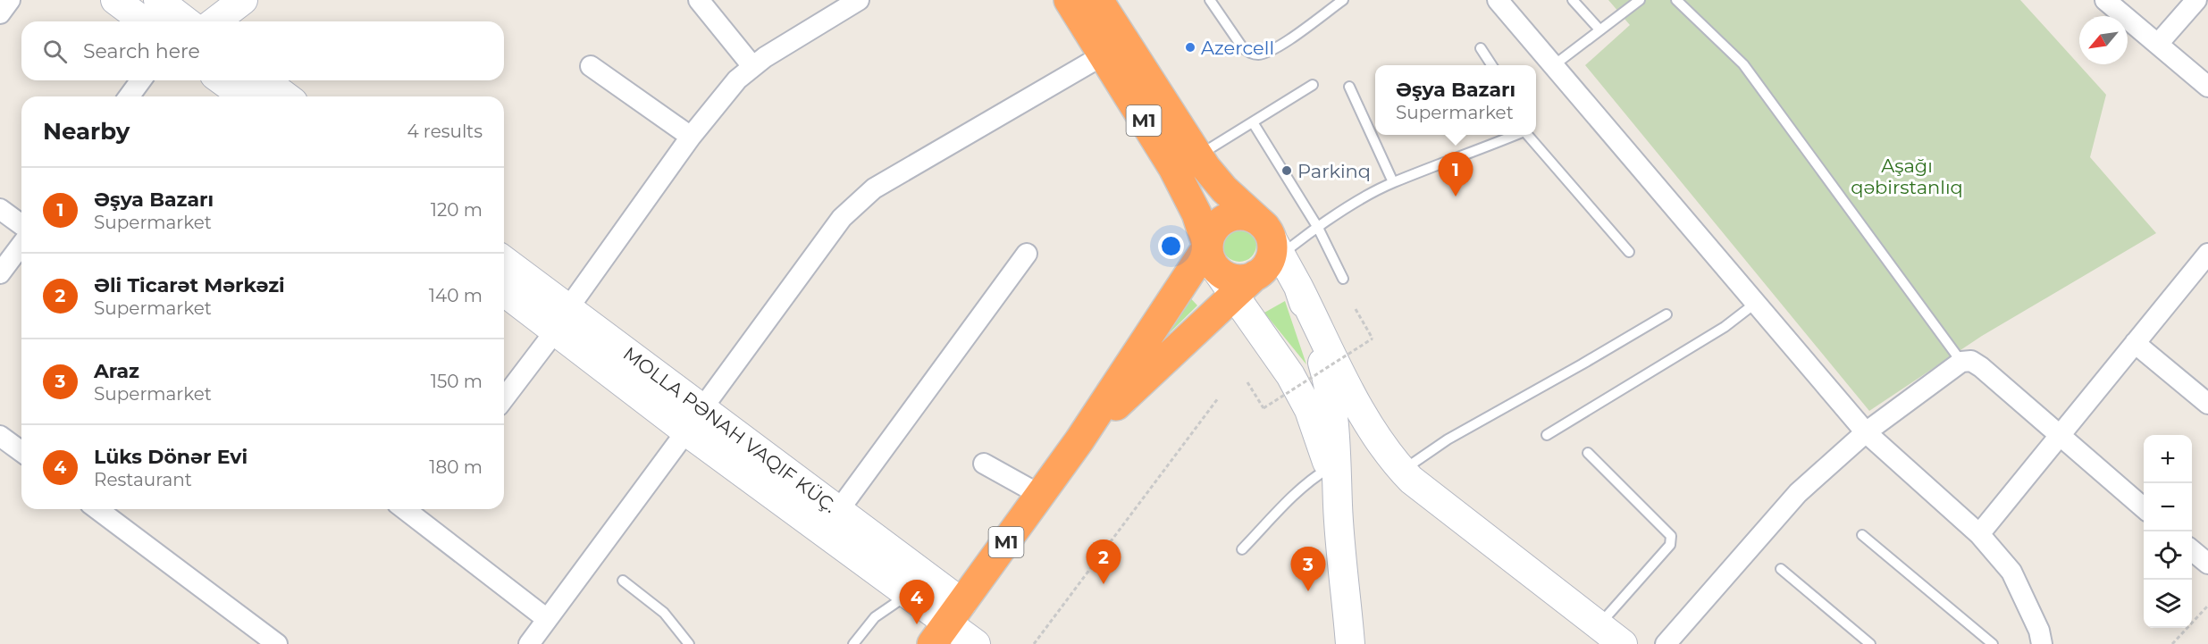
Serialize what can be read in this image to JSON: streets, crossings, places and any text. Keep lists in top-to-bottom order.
{
  "streets": {
    "highway": ["M1"],
    "main road": ["MOLLA PƏNAH VAQIF KÜÇ."]
  },
  "crossings": [
    ["M1", "MOLLA PƏNAH VAQIF KÜÇ."]
  ],
  "parks": ["Aşağı qəbirstanlıq"],
  "places": ["Azercell", "Parkinq"],
  "north": "bottom left",
  "page": {
    "search": "Search here",
    "popup": ["Əşya Bazarı", "Supermarket"],
    "heading": ["Nearby", "4 results"],
    "pins": [
      "1",
      "2",
      "3",
      "4"
    ],
    "list": [
      {
        "mark": "1",
        "name": "Əşya Bazarı",
        "note": "Supermarket",
        "value": "120 m"
      },
      {
        "mark": "2",
        "name": "Əli Ticarət Mərkəzi",
        "note": "Supermarket",
        "value": "140 m"
      },
      {
        "mark": "3",
        "name": "Araz",
        "note": "Supermarket",
        "value": "150 m"
      },
      {
        "mark": "4",
        "name": "Lüks Dönər Evi",
        "note": "Restaurant",
        "value": "180 m"
      }
    ],
    "map_buttons": ["+", "−"]
  }
}
